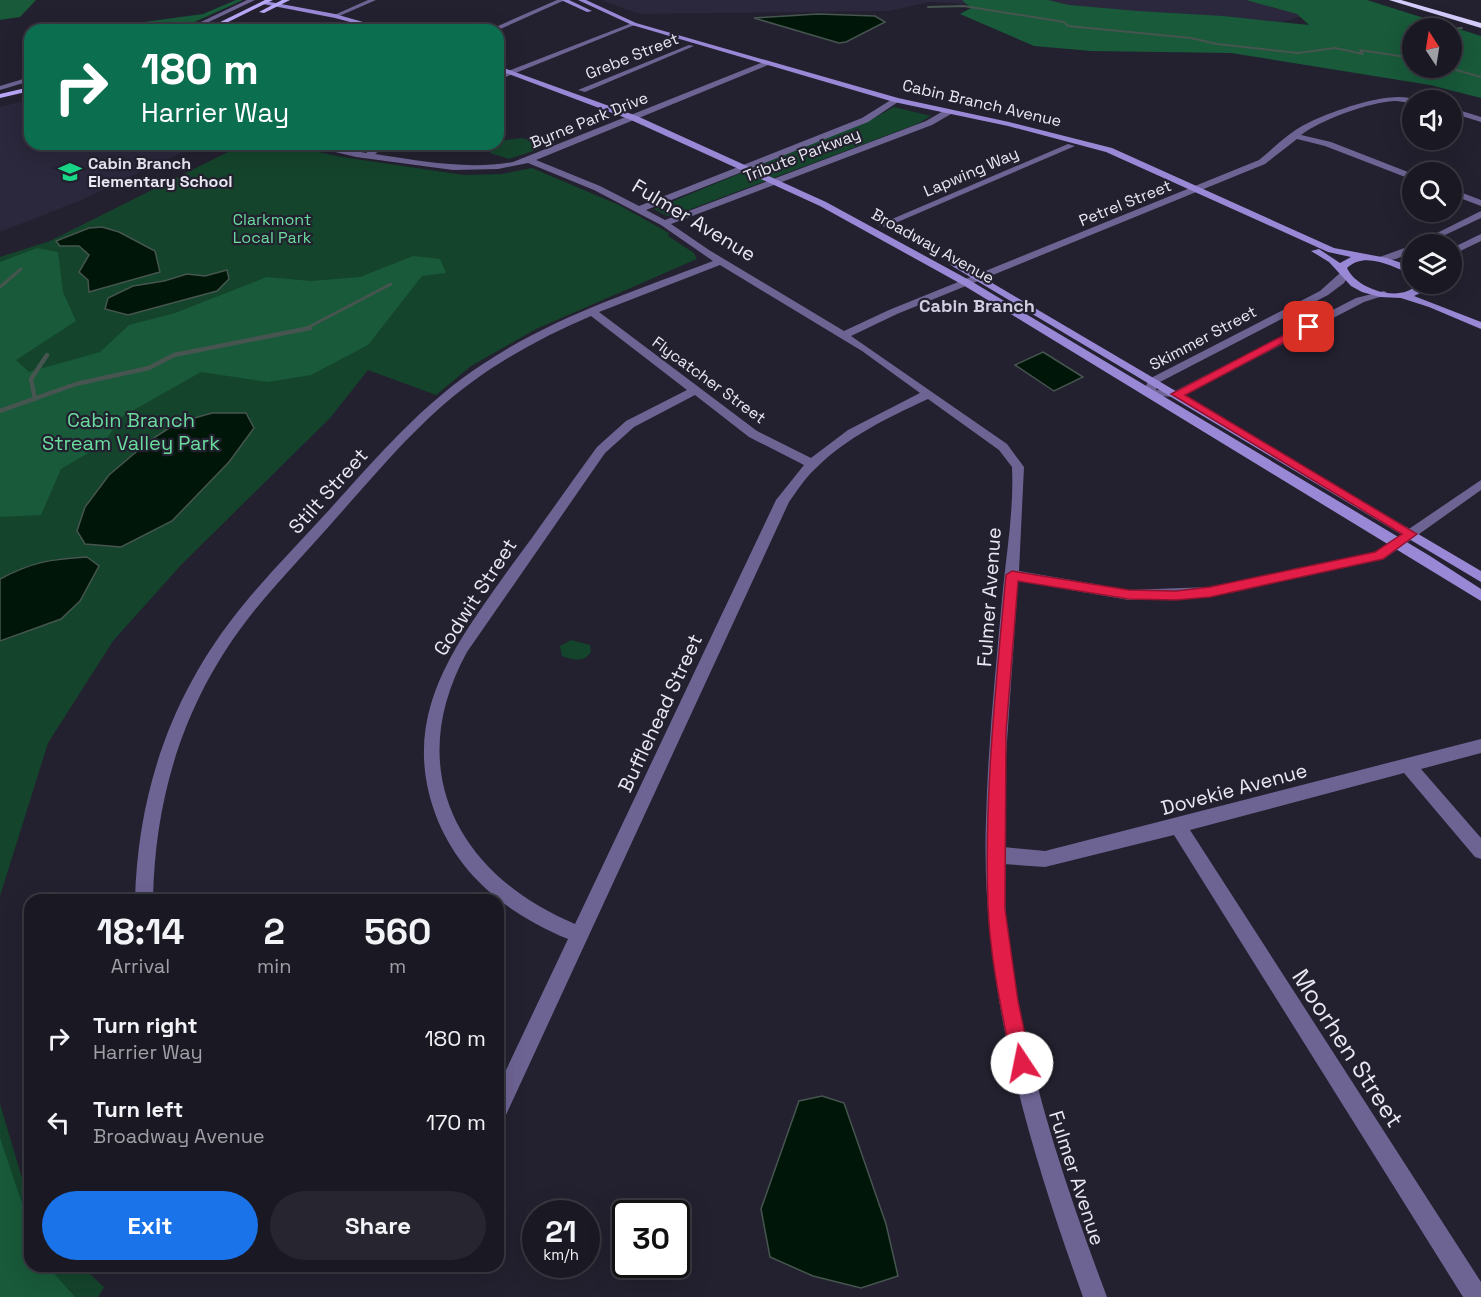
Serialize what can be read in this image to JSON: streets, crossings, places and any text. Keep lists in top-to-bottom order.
{
  "streets": {
    "street": [
      "Grebe Street",
      "Cabin Branch Avenue",
      "Byrne Park Drive",
      "Tribute Parkway",
      "Lapwing Way",
      "Petrel Street",
      "Fulmer Avenue",
      "Broadway Avenue",
      "Skimmer Street",
      "Flycatcher Street",
      "Stilt Street",
      "Godwit Street",
      "Bufflehead Street",
      "Dovekie Avenue",
      "Moorhen Street"
    ]
  },
  "crossings": [
    ["Grebe Street", "Cabin Branch Avenue"],
    ["Grebe Street", "Broadway Avenue"],
    ["Cabin Branch Avenue", "Byrne Park Drive"],
    ["Cabin Branch Avenue", "Tribute Parkway"],
    ["Cabin Branch Avenue", "Lapwing Way"],
    ["Cabin Branch Avenue", "Petrel Street"],
    ["Cabin Branch Avenue", "Skimmer Street"],
    ["Byrne Park Drive", "Fulmer Avenue"],
    ["Byrne Park Drive", "Broadway Avenue"],
    ["Tribute Parkway", "Fulmer Avenue"],
    ["Tribute Parkway", "Broadway Avenue"],
    ["Lapwing Way", "Broadway Avenue"],
    ["Petrel Street", "Fulmer Avenue"],
    ["Petrel Street", "Broadway Avenue"],
    ["Fulmer Avenue", "Stilt Street"],
    ["Fulmer Avenue", "Bufflehead Street"],
    ["Fulmer Avenue", "Dovekie Avenue"],
    ["Broadway Avenue", "Skimmer Street"],
    ["Flycatcher Street", "Stilt Street"],
    ["Flycatcher Street", "Godwit Street"],
    ["Flycatcher Street", "Bufflehead Street"],
    ["Godwit Street", "Bufflehead Street"],
    ["Dovekie Avenue", "Moorhen Street"]
  ],
  "districts": ["Cabin Branch"],
  "parks": ["Clarkmont Local Park", "Cabin Branch Stream Valley Park"],
  "places": {
    "school or university": ["Cabin Branch Elementary School"]
  },
  "north": "top",
  "page": {
    "turn": ["180 m", "Harrier Way"],
    "eta": [
      "18:14",
      "Arrival",
      "2",
      "min",
      "560",
      "m"
    ],
    "list": [
      {
        "name": "Turn right",
        "note": "Harrier Way",
        "value": "180 m"
      },
      {
        "name": "Turn left",
        "note": "Broadway Avenue",
        "value": "170 m"
      }
    ],
    "buttons": ["Exit", "Share"],
    "speed": "21 km/h",
    "limit": "30"
  }
}
